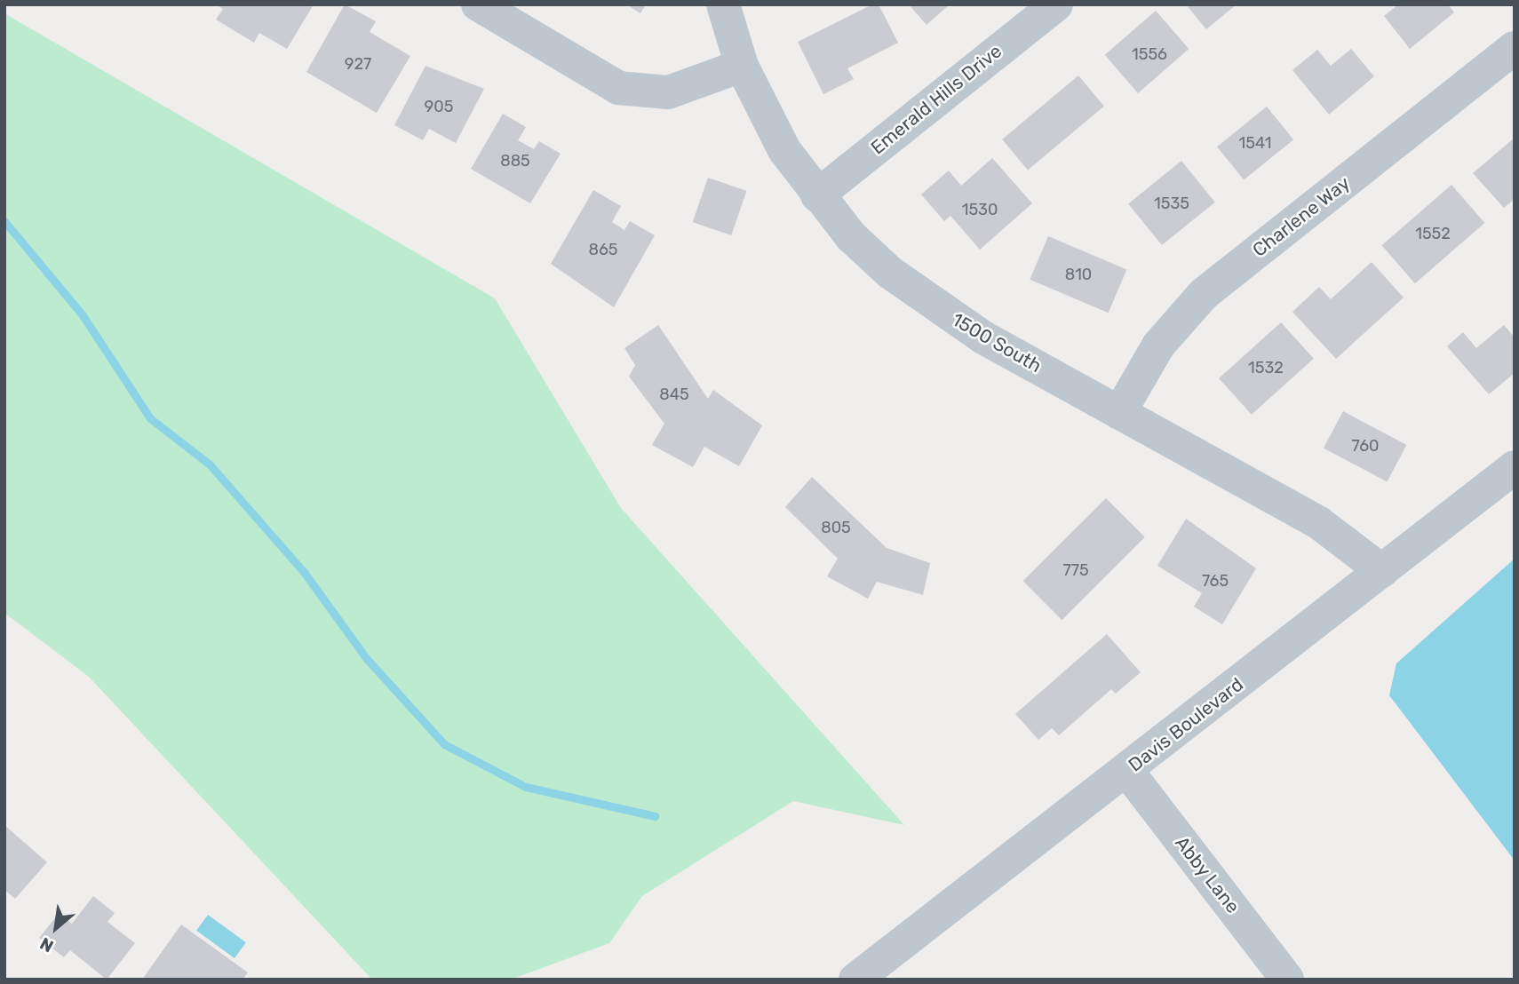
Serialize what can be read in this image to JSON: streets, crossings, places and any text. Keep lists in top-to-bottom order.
{
  "streets": {
    "street": [
      "Emerald Hills Drive",
      "Charlene Way",
      "1500 South",
      "Davis Boulevard",
      "Abby Lane"
    ]
  },
  "crossings": [
    ["Emerald Hills Drive", "1500 South"],
    ["Charlene Way", "1500 South"],
    ["1500 South", "Davis Boulevard"],
    ["Davis Boulevard", "Abby Lane"]
  ],
  "house_numbers": [
    "1556",
    "927",
    "905",
    "1541",
    "885",
    "1535",
    "1530",
    "1552",
    "865",
    "810",
    "1532",
    "845",
    "760",
    "805",
    "775",
    "765"
  ],
  "north": "bottom left"
}
